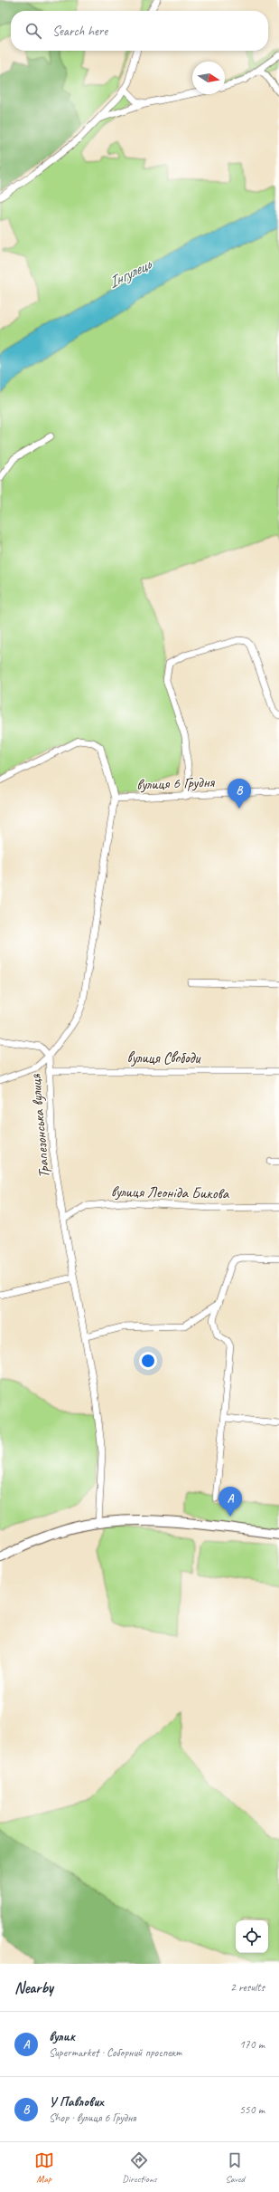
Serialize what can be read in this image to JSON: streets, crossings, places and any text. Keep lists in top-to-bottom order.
{
  "streets": {
    "street": [
      "вулиця 6 Грудня",
      "вулиця Свободи",
      "Трапезонська вулиця",
      "вулиця Леоніда Бикова"
    ]
  },
  "crossings": [
    ["вулиця 6 Грудня", "Трапезонська вулиця"],
    ["вулиця Свободи", "Трапезонська вулиця"],
    ["Трапезонська вулиця", "вулиця Леоніда Бикова"]
  ],
  "water": ["Інгулець"],
  "north": "right",
  "page": {
    "search": "Search here",
    "pins": ["B", "A"],
    "heading": ["Nearby", "2 results"],
    "list": [
      {
        "mark": "A",
        "name": "вулик",
        "note": "Supermarket · Соборний проспект",
        "value": "170 m"
      },
      {
        "mark": "B",
        "name": "У Павлових",
        "note": "Shop · вулиця 6 Грудня",
        "value": "550 m"
      }
    ],
    "nav": ["Map", "Directions", "Saved"]
  }
}
